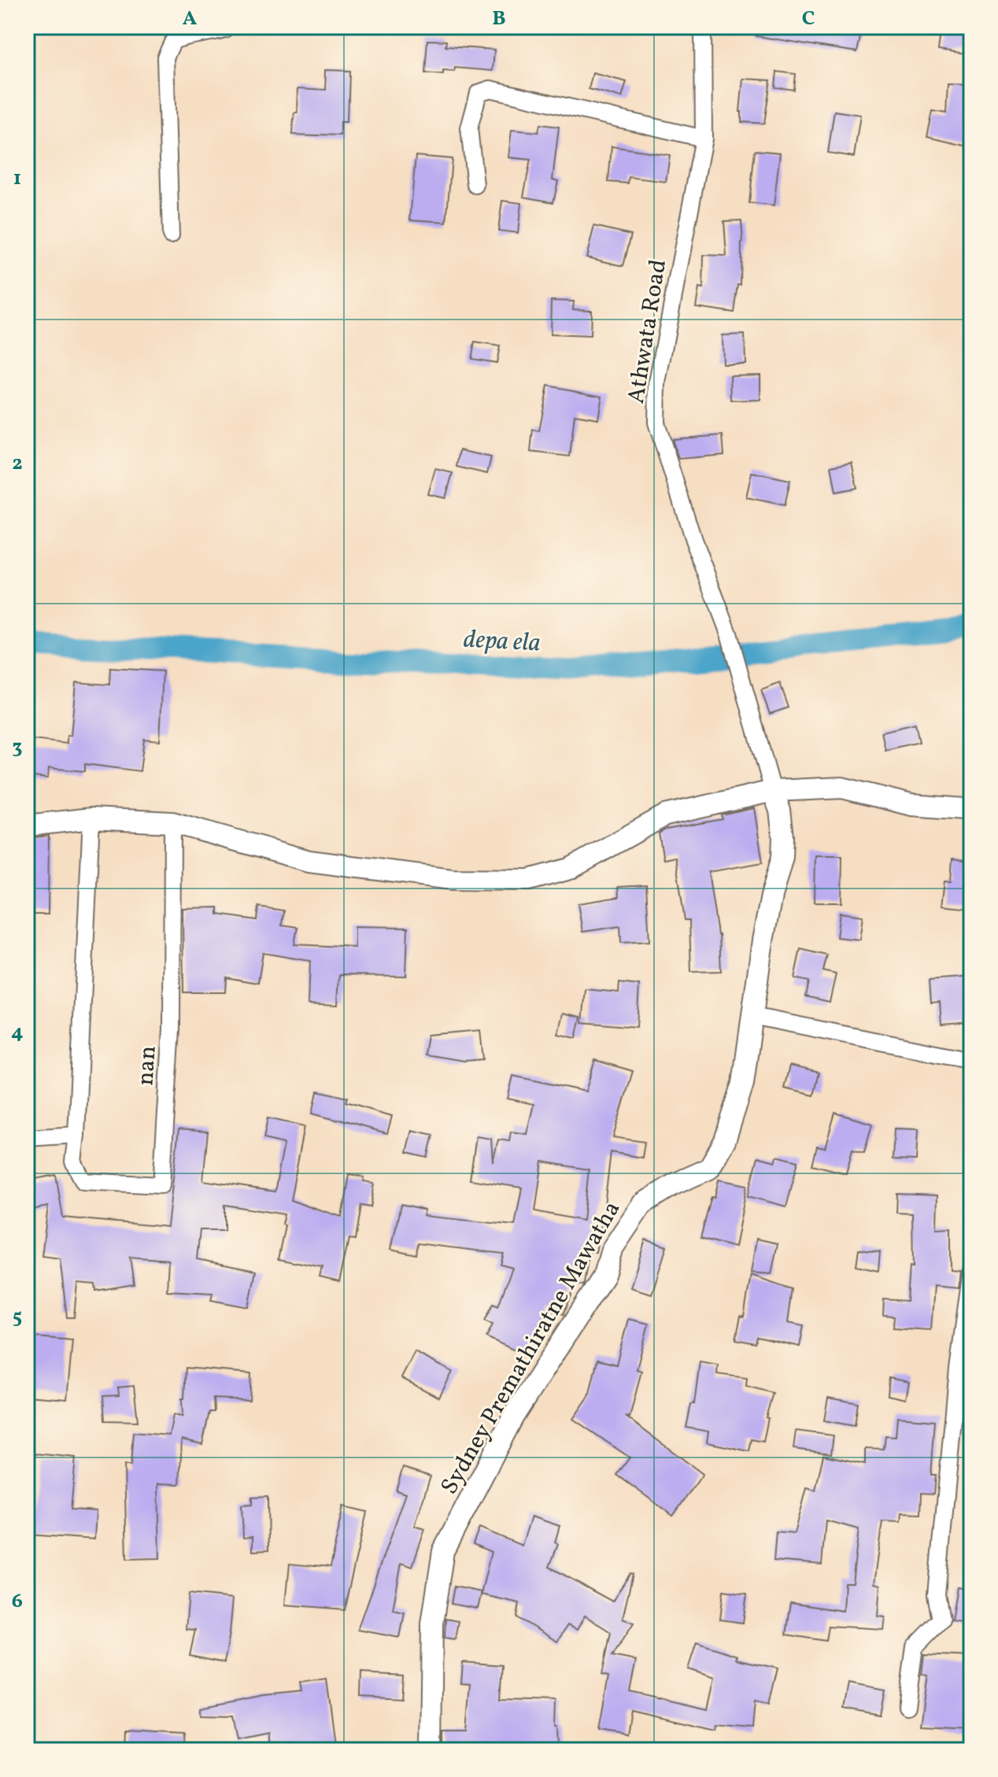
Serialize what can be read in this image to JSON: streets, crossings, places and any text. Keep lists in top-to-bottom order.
{
  "streets": {
    "street": ["Athwata Road", "nan", "Sydney Premathiratne Mawatha"]
  },
  "crossings": [
    ["Athwata Road", "Sydney Premathiratne Mawatha"]
  ],
  "water": ["depa ela"],
  "grid": {
    "columns": ["A", "B", "C"],
    "rows": [
      "1",
      "2",
      "3",
      "4",
      "5",
      "6"
    ]
  }
}
